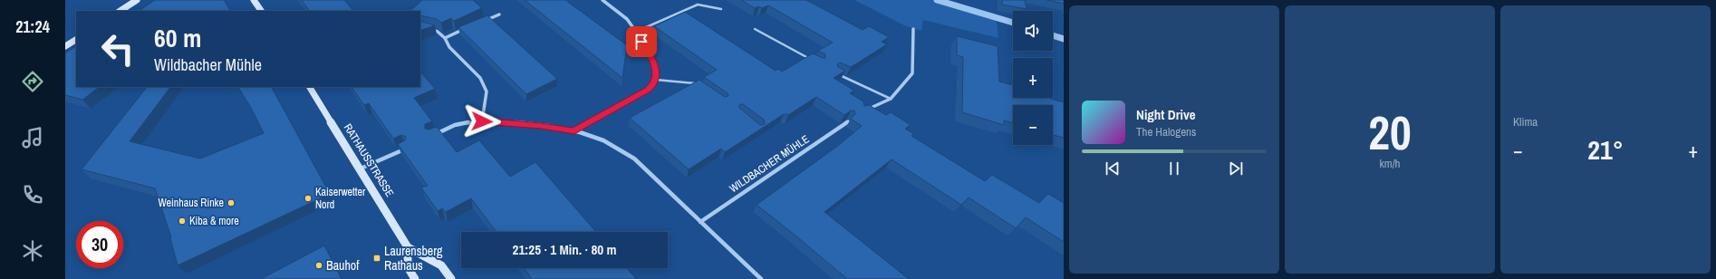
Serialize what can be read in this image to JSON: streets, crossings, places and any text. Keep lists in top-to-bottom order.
{
  "streets": {
    "street": ["RATHAUSSTRASSE", "WILDBACHER MÜHLE"]
  },
  "places": {
    "other": [
      "Kaiserwetter Nord",
      "Weinhaus Rinke",
      "Kiba & more",
      "Bauhof"
    ],
    "transit": ["Laurensberg Rathaus"]
  },
  "page": {
    "tabs": "21:24",
    "tile": [
      ["20", "km/h"],
      "Klima"
    ],
    "map_buttons": ["+", "−"],
    "turn": ["60 m", "Wildbacher Mühle"],
    "song": ["Night Drive", "The Halogens"],
    "heat": ["−", "21°", "+"],
    "limit": "30",
    "trip": "21:25 · 1 Min. · 80 m"
  }
}
